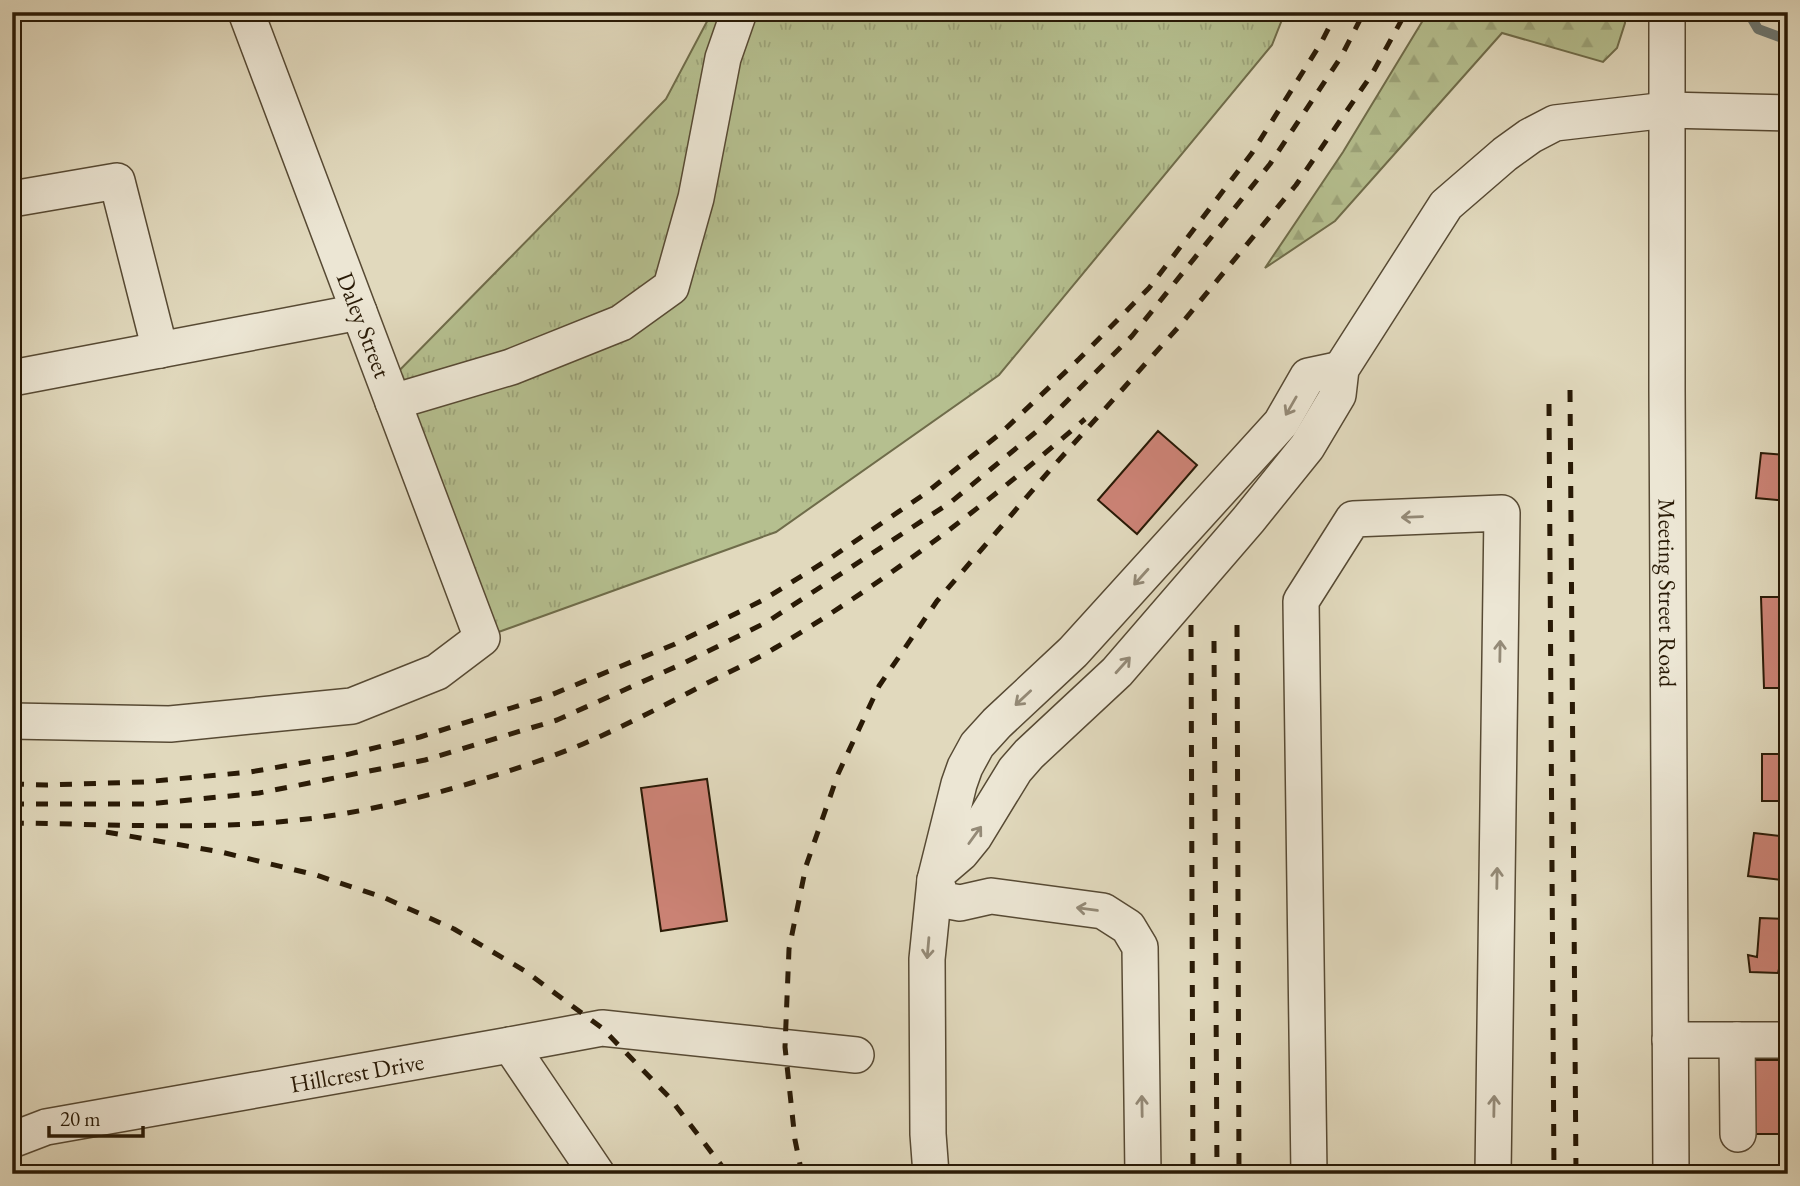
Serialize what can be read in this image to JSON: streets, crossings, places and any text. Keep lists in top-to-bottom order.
{
  "streets": {
    "street": ["Daley Street", "Meeting Street Road", "Hillcrest Drive"]
  },
  "scale_bar": "20 m"
}
